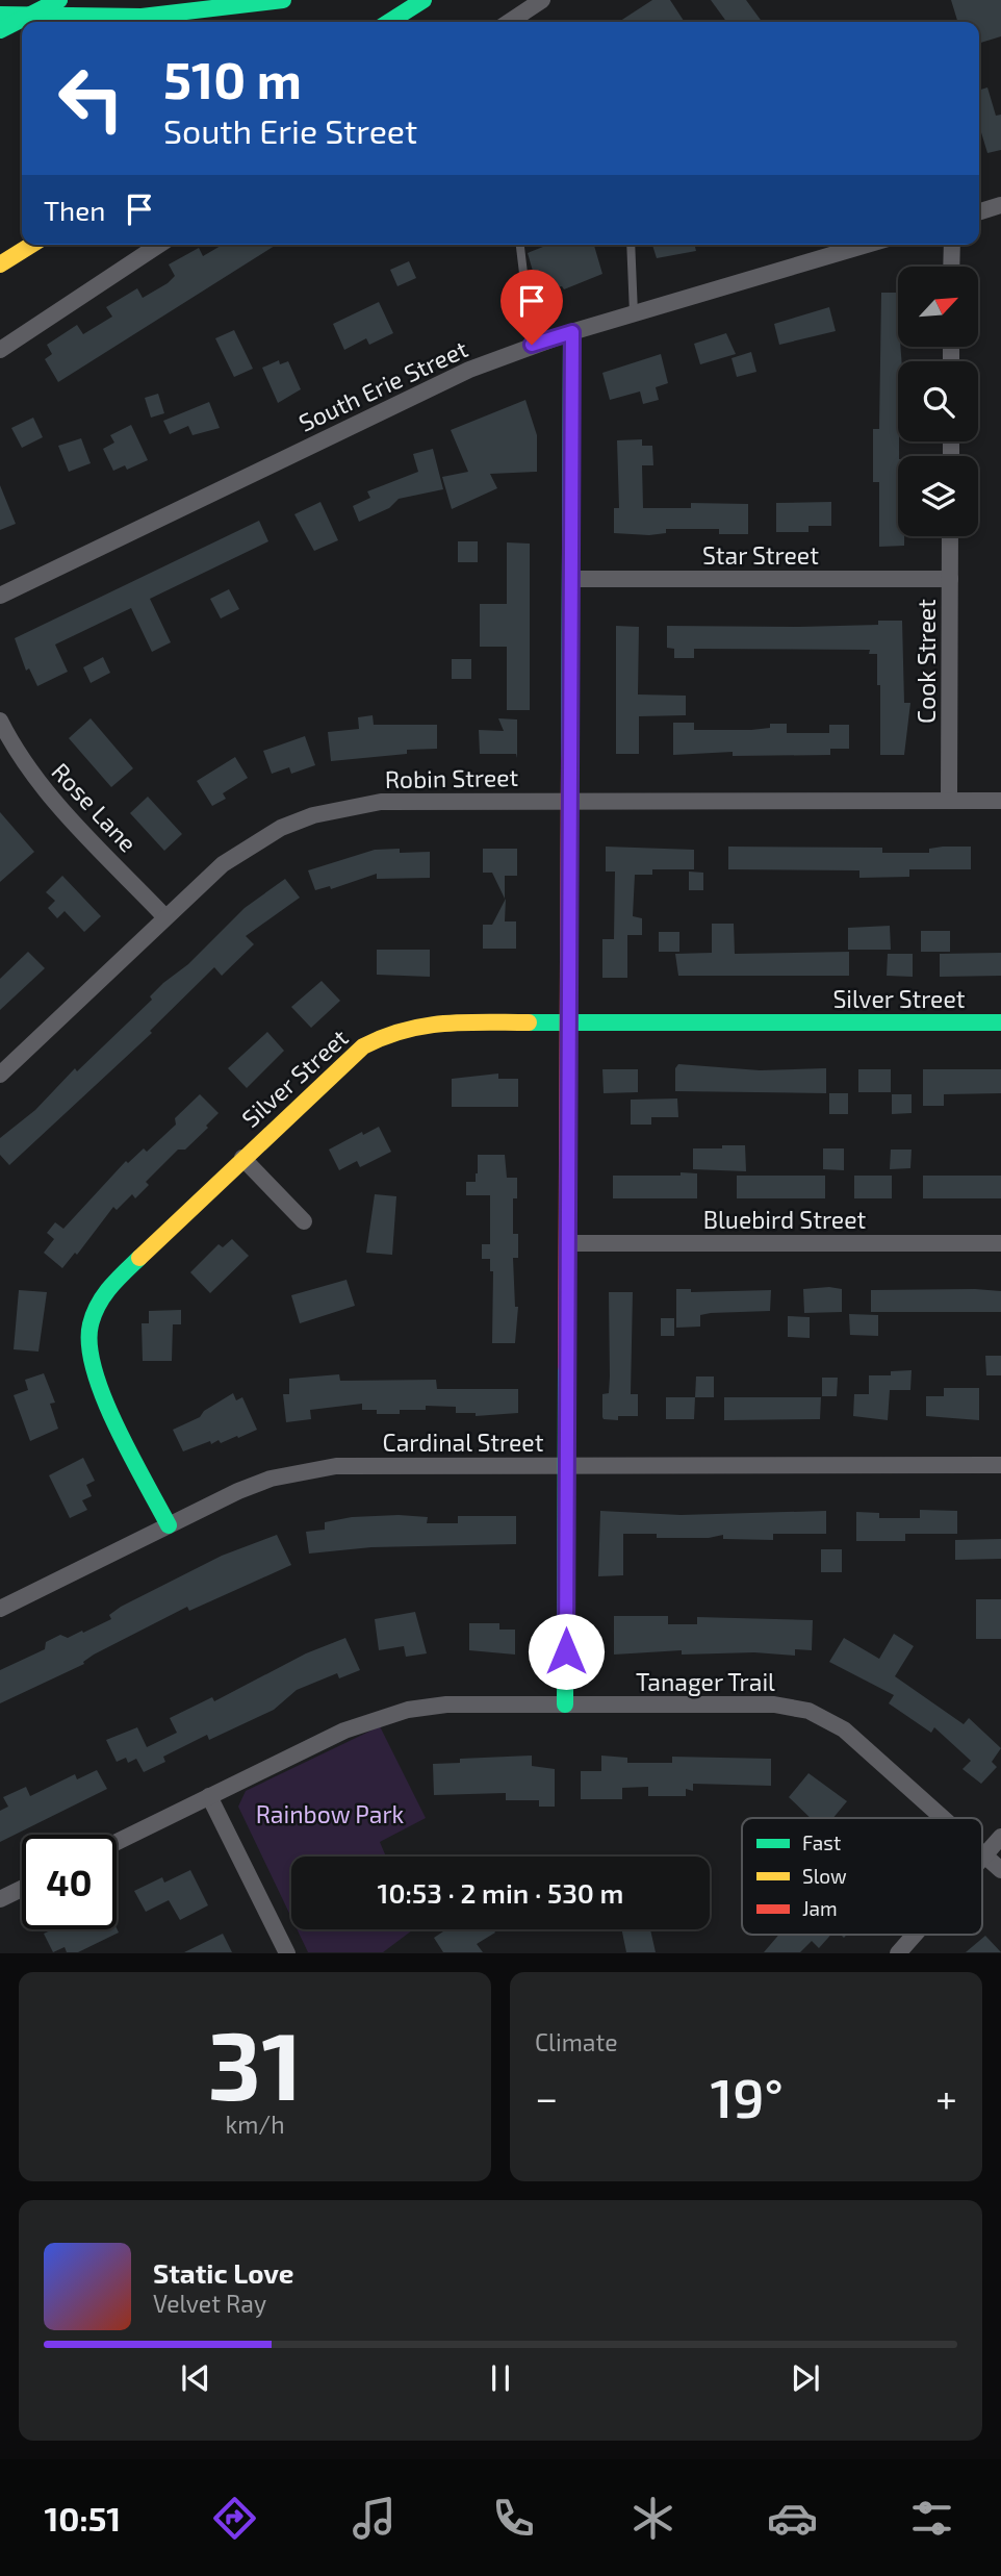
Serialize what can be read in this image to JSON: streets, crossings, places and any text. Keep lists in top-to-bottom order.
{
  "streets": {
    "street": [
      "South Erie Street",
      "Star Street",
      "Cook Street",
      "Robin Street",
      "Rose Lane",
      "Silver Street",
      "Bluebird Street",
      "Cardinal Street",
      "Tanager Trail"
    ]
  },
  "crossings": [
    ["Star Street", "Cook Street"],
    ["Cook Street", "Robin Street"],
    ["Robin Street", "Rose Lane"],
    ["Silver Street", "Cardinal Street"]
  ],
  "parks": ["Rainbow Park"],
  "legend": ["Fast", "Slow", "Jam"],
  "north": "top right",
  "page": {
    "turn": ["510 m", "South Erie Street"],
    "then": "Then",
    "limit": "40",
    "trip": "10:53 · 2 min · 530 m",
    "tile": [
      ["31", "km/h"],
      "Climate"
    ],
    "heat": ["−", "19°", "+"],
    "song": ["Static Love", "Velvet Ray"],
    "tabs": "10:51"
  }
}
